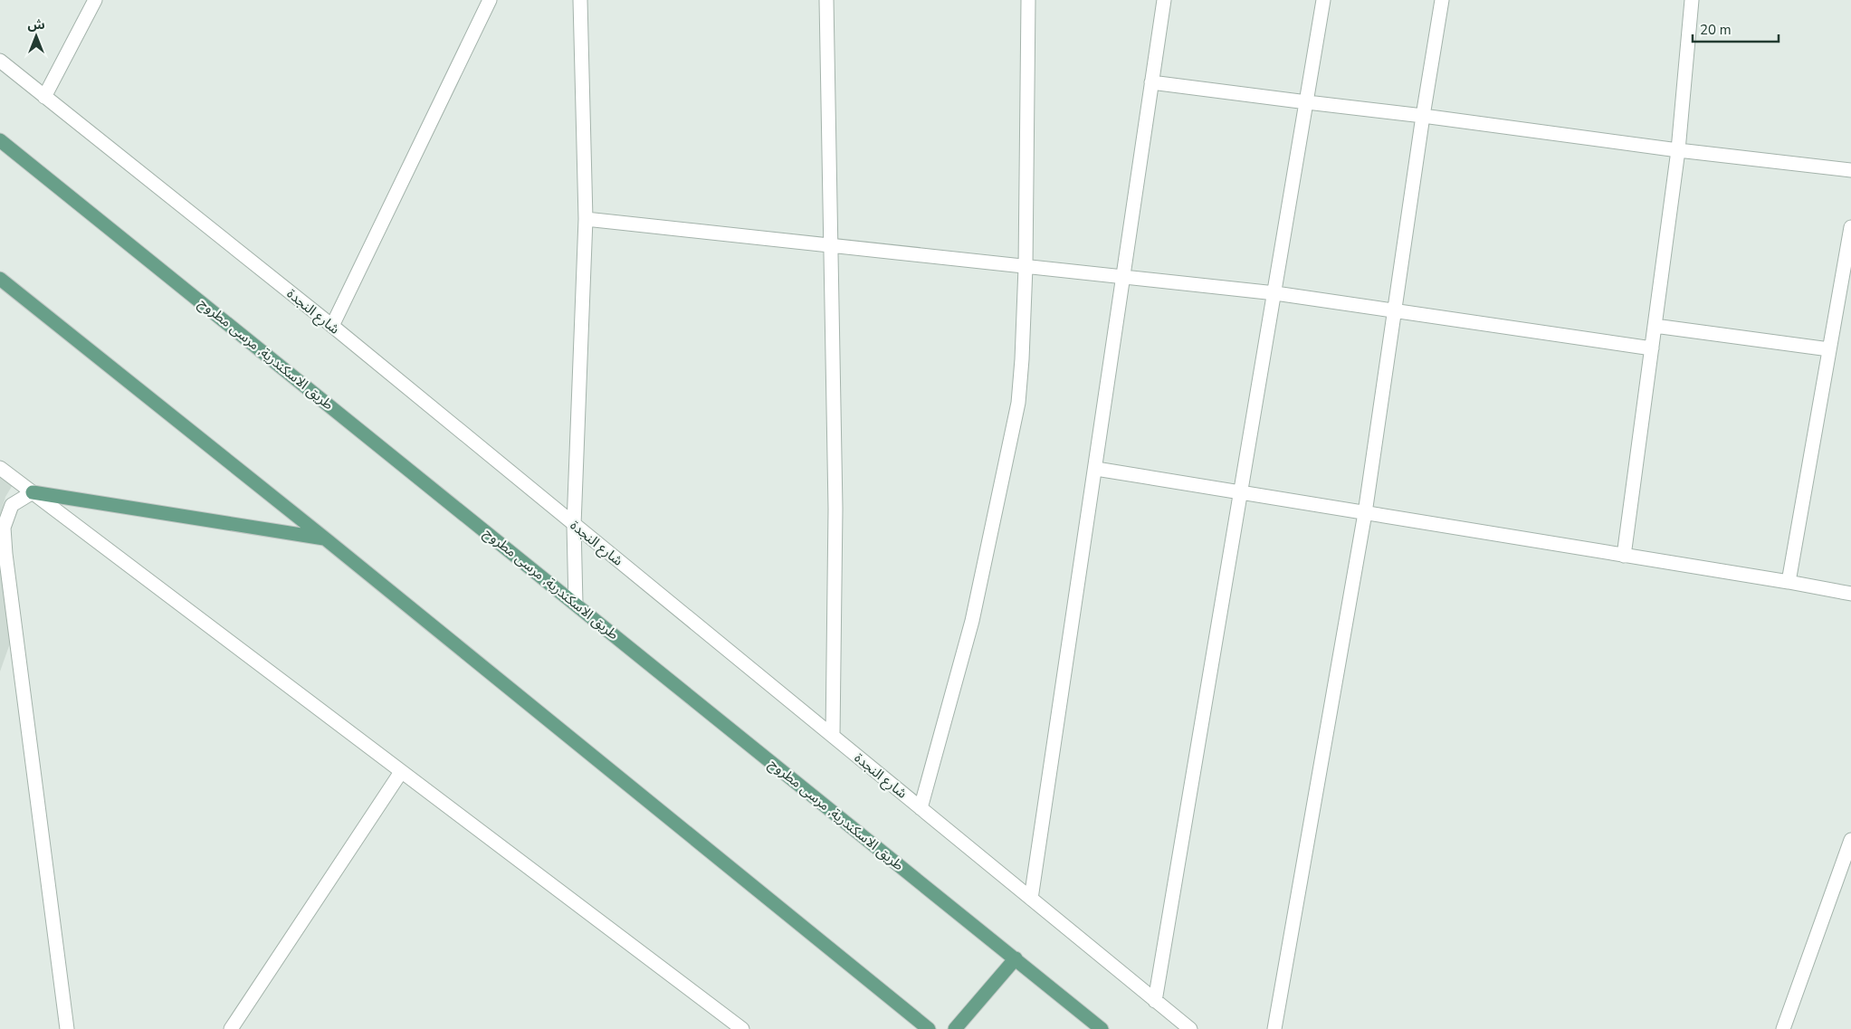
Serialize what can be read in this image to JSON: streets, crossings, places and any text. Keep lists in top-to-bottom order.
{
  "streets": {
    "main road": ["طريق الاسكندرية, مرسى مطروح"],
    "street": ["شارع النجدة"]
  },
  "scale_bar": "20 m",
  "north": "top"
}
